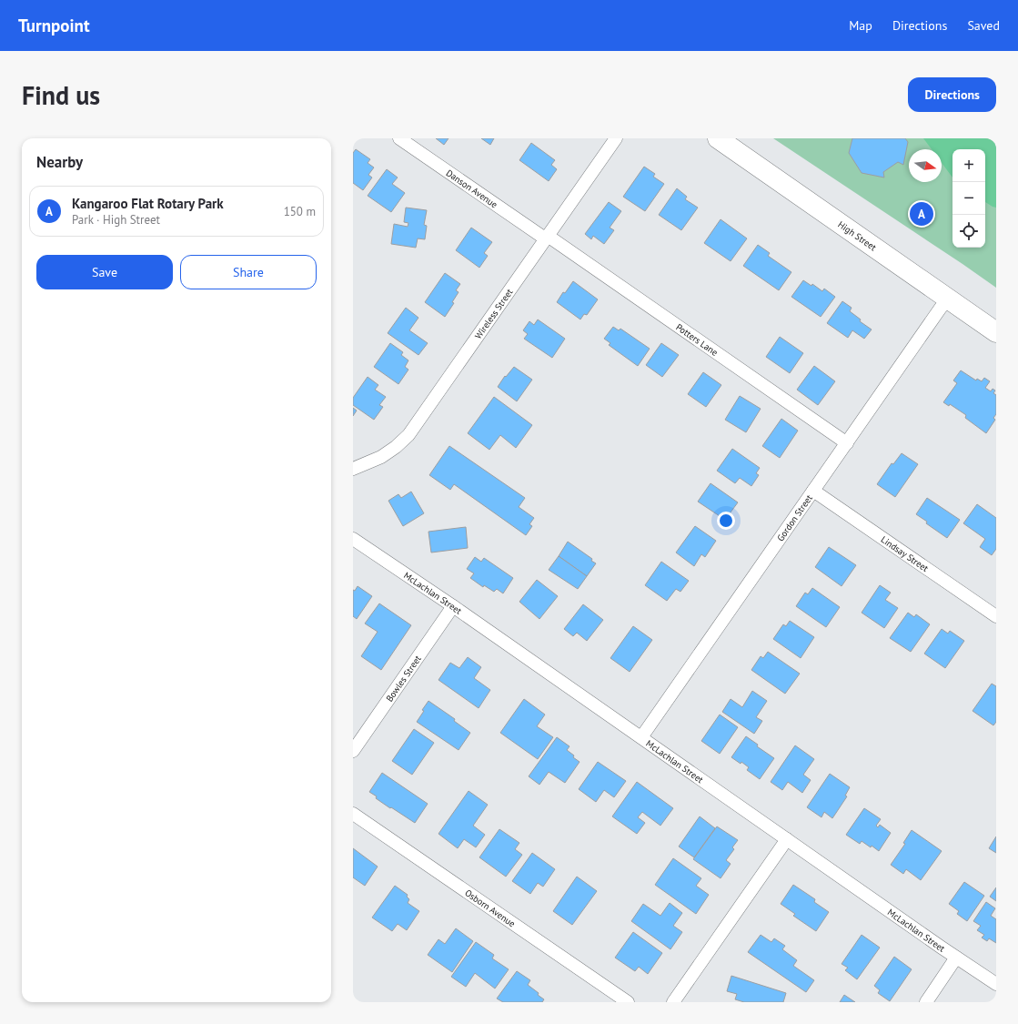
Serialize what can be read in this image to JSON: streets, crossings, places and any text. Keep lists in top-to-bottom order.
{
  "streets": {
    "highway": ["High Street"],
    "street": [
      "Danson Avenue",
      "Wireless Street",
      "Potters Lane",
      "Gordon Street",
      "Lindsay Street",
      "McLachlan Street",
      "Bowles Street",
      "Osborn Avenue"
    ]
  },
  "crossings": [
    ["Danson Avenue", "Wireless Street"],
    ["Danson Avenue", "Potters Lane"],
    ["High Street", "Gordon Street"],
    ["Wireless Street", "Potters Lane"],
    ["Potters Lane", "Gordon Street"],
    ["Gordon Street", "Lindsay Street"],
    ["Gordon Street", "McLachlan Street"],
    ["McLachlan Street", "Bowles Street"]
  ],
  "north": "right",
  "page": {
    "header": "Turnpoint",
    "nav": ["Map", "Directions", "Saved"],
    "buttons": [
      "Directions",
      ["Save", "Share"]
    ],
    "title": "Find us",
    "heading": "Nearby",
    "map_buttons": ["+", "−"],
    "list": [
      {
        "mark": "A",
        "name": "Kangaroo Flat Rotary Park",
        "note": "Park · High Street",
        "value": "150 m"
      }
    ],
    "pins": "A"
  }
}
